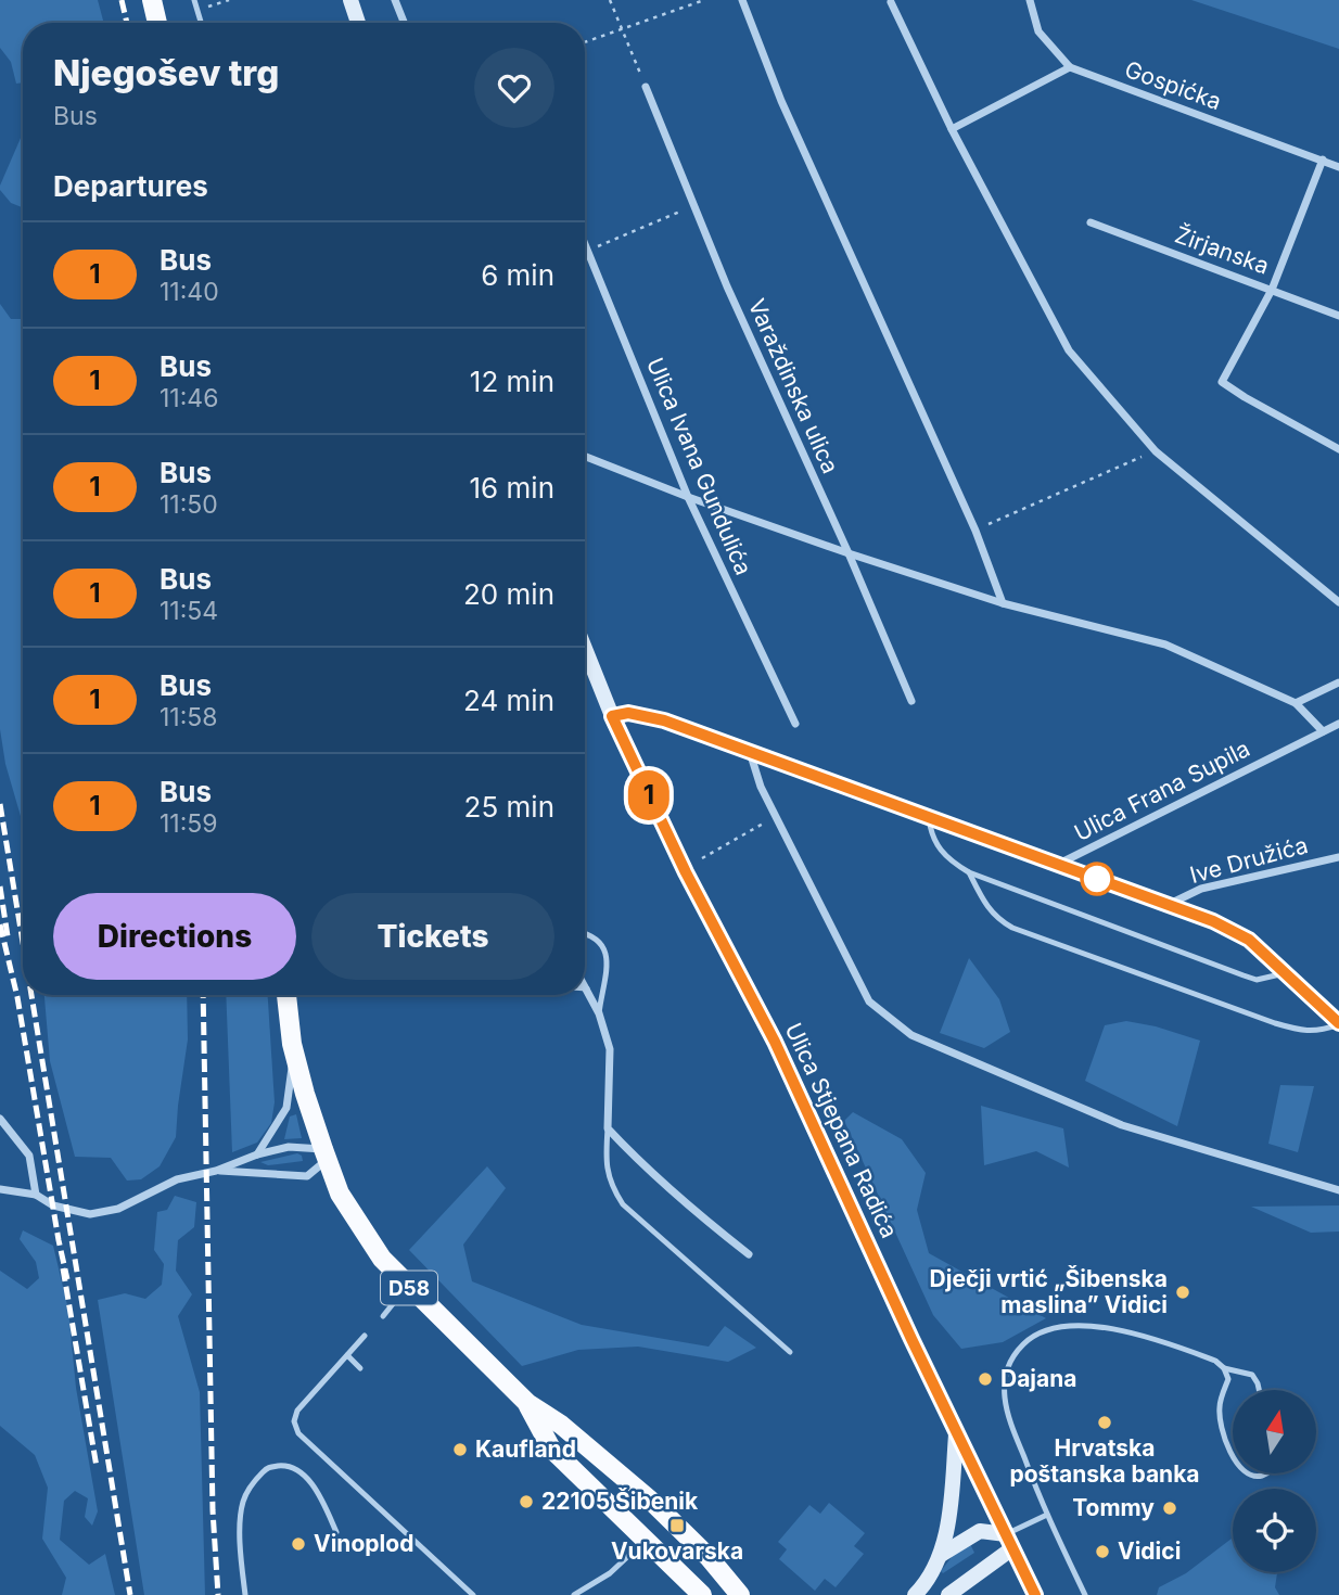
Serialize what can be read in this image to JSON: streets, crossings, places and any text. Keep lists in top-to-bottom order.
{
  "streets": {
    "main road": ["Ulica Stjepana Radića", "D58"],
    "street": [
      "Gospićka",
      "Žirjanska",
      "Varaždinska ulica",
      "Ulica Ivana Gundulića",
      "Ulica Frana Supila",
      "Ive Družića"
    ]
  },
  "crossings": [
    ["Ulica Frana Supila", "Ulica Stjepana Radića"]
  ],
  "places": {
    "other": [
      "Dječji vrtić „Šibenska maslina” Vidici",
      "Dajana",
      "Hrvatska poštanska banka",
      "Kaufland",
      "22105 Šibenik",
      "Tommy",
      "Vinoplod",
      "Vidici"
    ],
    "transit": ["Vukovarska"]
  },
  "lines": ["bus line 1"],
  "north": "top",
  "page": {
    "on_map": "1",
    "heading": [
      ["Njegošev trg", "Bus"],
      "Departures"
    ],
    "list": [
      {
        "mark": "1",
        "name": "Bus",
        "note": "11:40",
        "value": "6 min"
      },
      {
        "mark": "1",
        "name": "Bus",
        "note": "11:46",
        "value": "12 min"
      },
      {
        "mark": "1",
        "name": "Bus",
        "note": "11:50",
        "value": "16 min"
      },
      {
        "mark": "1",
        "name": "Bus",
        "note": "11:54",
        "value": "20 min"
      },
      {
        "mark": "1",
        "name": "Bus",
        "note": "11:58",
        "value": "24 min"
      },
      {
        "mark": "1",
        "name": "Bus",
        "note": "11:59",
        "value": "25 min"
      }
    ],
    "buttons": ["Directions", "Tickets"]
  }
}
